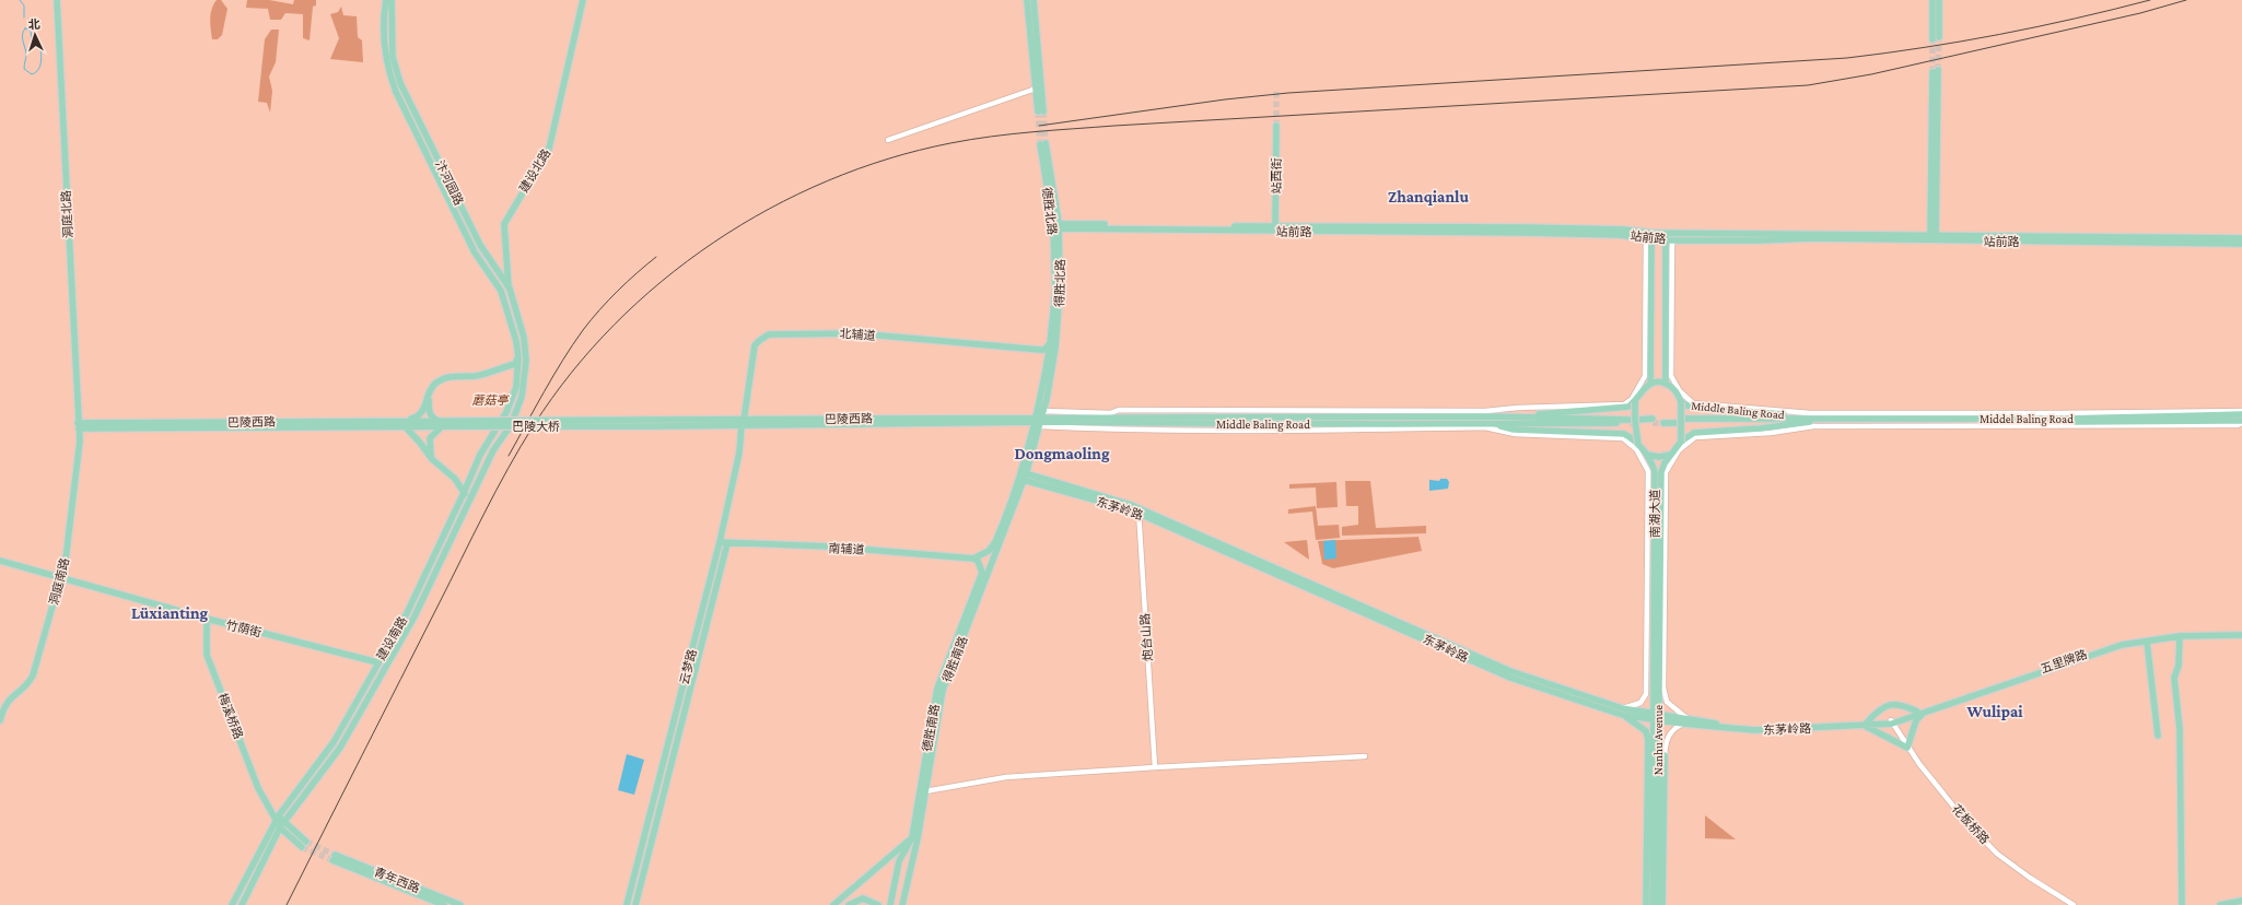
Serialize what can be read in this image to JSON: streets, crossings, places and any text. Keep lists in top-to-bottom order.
{
  "streets": {
    "main road": [
      "建设北路",
      "站西街",
      "汴河园路",
      "德胜北路",
      "洞庭北路",
      "站前路",
      "得胜北路",
      "北辅道",
      "Middle Baling Road",
      "巴陵西路",
      "Middel Baling Road",
      "巴陵大桥",
      "东茅岭路",
      "南湖大道",
      "南辅道",
      "洞庭南路",
      "竹荫街",
      "建设南路",
      "得胜南路",
      "五里牌路",
      "云梦路",
      "梅溪桥路",
      "德胜南路",
      "Nanhu Avenue",
      "青年西路"
    ],
    "street": ["炮台山路", "花板桥路"]
  },
  "crossings": [
    ["建设北路", "汴河园路"],
    ["站西街", "站前路"],
    ["汴河园路", "建设南路"],
    ["德胜北路", "站前路"],
    ["德胜北路", "得胜北路"],
    ["德胜北路", "得胜南路"],
    ["洞庭北路", "巴陵西路"],
    ["洞庭北路", "洞庭南路"],
    ["站前路", "得胜北路"],
    ["得胜北路", "Middle Baling Road"],
    ["得胜北路", "巴陵西路"],
    ["得胜北路", "得胜南路"],
    ["北辅道", "巴陵西路"],
    ["北辅道", "云梦路"],
    ["Middle Baling Road", "巴陵西路"],
    ["Middle Baling Road", "Middel Baling Road"],
    ["Middle Baling Road", "南湖大道"],
    ["Middle Baling Road", "得胜南路"],
    ["Middle Baling Road", "Nanhu Avenue"],
    ["巴陵西路", "巴陵大桥"],
    ["巴陵西路", "洞庭南路"],
    ["巴陵西路", "得胜南路"],
    ["巴陵西路", "云梦路"],
    ["东茅岭路", "炮台山路"],
    ["东茅岭路", "得胜南路"],
    ["东茅岭路", "五里牌路"],
    ["东茅岭路", "Nanhu Avenue"],
    ["东茅岭路", "花板桥路"],
    ["南湖大道", "Nanhu Avenue"],
    ["南辅道", "得胜南路"],
    ["南辅道", "云梦路"],
    ["南辅道", "德胜南路"],
    ["洞庭南路", "竹荫街"],
    ["竹荫街", "建设南路"],
    ["竹荫街", "梅溪桥路"],
    ["建设南路", "梅溪桥路"],
    ["得胜南路", "德胜南路"],
    ["五里牌路", "花板桥路"]
  ],
  "districts": [
    "Zhanqianlu",
    "Dongmaoling",
    "Lüxianting",
    "Wulipai"
  ],
  "parks": ["蘑菇亭"],
  "north": "top"
}
